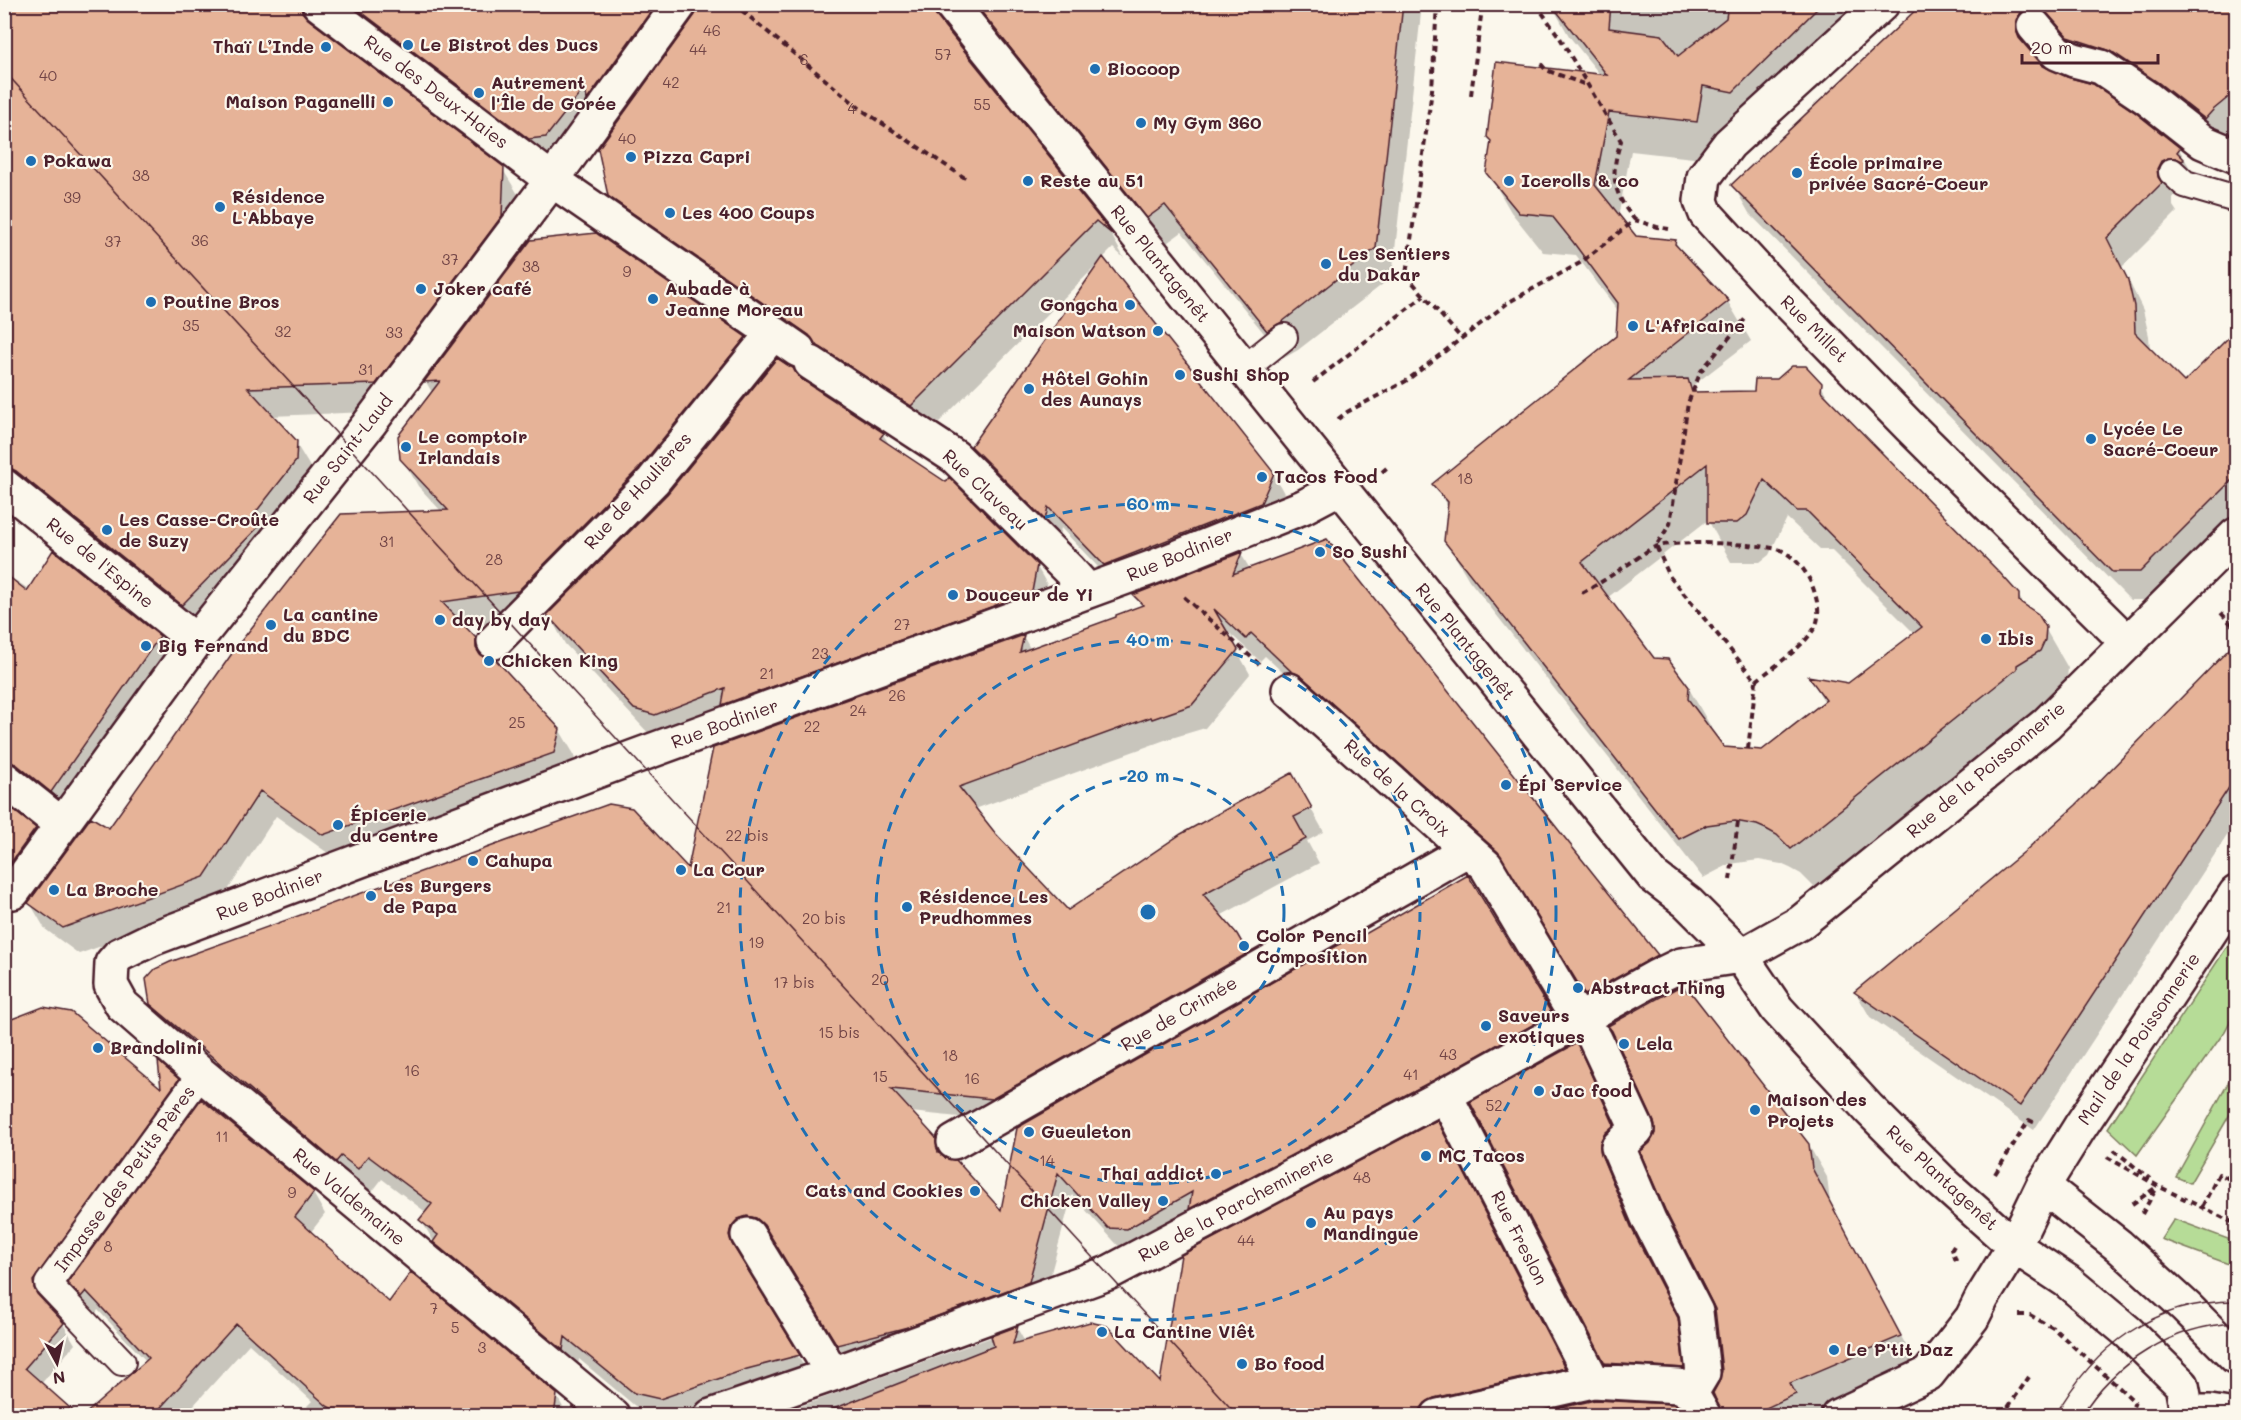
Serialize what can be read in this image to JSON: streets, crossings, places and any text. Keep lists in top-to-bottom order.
{
  "streets": {
    "street": [
      "Rue des Deux-Haies",
      "Rue Plantagenêt",
      "Rue Millet",
      "Rue Saint-Laud",
      "Rue Claveau",
      "Rue de Houlières",
      "Rue Bodinier",
      "Rue de l'Espine",
      "Rue de la Poissonnerie",
      "Rue de la Croix",
      "Rue de Crimée",
      "Mail de la Poissonnerie",
      "Rue Valdemaine",
      "Rue de la Parcheminerie",
      "Rue Freslon"
    ],
    "lane": ["Impasse des Petits Pères"]
  },
  "crossings": [
    ["Rue des Deux-Haies", "Rue Saint-Laud"],
    ["Rue des Deux-Haies", "Rue Claveau"],
    ["Rue des Deux-Haies", "Rue de Houlières"],
    ["Rue Plantagenêt", "Rue Bodinier"],
    ["Rue Plantagenêt", "Rue de la Poissonnerie"],
    ["Rue Plantagenêt", "Mail de la Poissonnerie"],
    ["Rue Plantagenêt", "Rue de la Parcheminerie"],
    ["Rue Millet", "Rue de la Poissonnerie"],
    ["Rue Saint-Laud", "Rue de l'Espine"],
    ["Rue Claveau", "Rue de Houlières"],
    ["Rue Claveau", "Rue Bodinier"],
    ["Rue Bodinier", "Rue Valdemaine"],
    ["Rue de la Poissonnerie", "Rue de la Parcheminerie"],
    ["Rue de la Croix", "Rue de Crimée"],
    ["Rue de la Croix", "Rue de la Parcheminerie"],
    ["Impasse des Petits Pères", "Rue Valdemaine"],
    ["Rue de la Parcheminerie", "Rue Freslon"]
  ],
  "places": [
    "Le Bistrot des Ducs",
    "Thaï L’Inde",
    "Biocoop",
    "Autrement l'Île de Gorée",
    "Maison Paganelli",
    "My Gym 360",
    "Pizza Capri",
    "Pokawa",
    "École primaire privée Sacré-Coeur",
    "Reste au 51",
    "Icerolls & co",
    "Résidence L'Abbaye",
    "Les 400 Coups",
    "Les Sentiers du Dakar",
    "Joker café",
    "Aubade à Jeanne Moreau",
    "Poutine Bros",
    "Gongcha",
    "L'Africaine",
    "Maison Watson",
    "Sushi Shop",
    "Hôtel Gohin des Aunays",
    "Lycée Le Sacré-Coeur",
    "Le comptoir Irlandais",
    "Tacos Food",
    "Les Casse-Croûte de Suzy",
    "So Sushi",
    "Douceur de Yi",
    "day by day",
    "La cantine du BDC",
    "Ibis",
    "Big Fernand",
    "Chicken King",
    "Épi Service",
    "Épicerie du centre",
    "Cahupa",
    "La Cour",
    "La Broche",
    "Les Burgers de Papa",
    "Résidence Les Prudhommes",
    "Color Pencil Composition",
    "Abstract Thing",
    "Saveurs exotiques",
    "Lela",
    "Brandolini",
    "Jac food",
    "Maison des Projets",
    "Gueuleton",
    "MC Tacos",
    "Thai addict",
    "Cats and Cookies",
    "Chicken Valley",
    "Au pays Mandingue",
    "La Cantine Viêt",
    "Le P'tit Daz",
    "Bo food"
  ],
  "house_numbers": [
    "46",
    "44",
    "57",
    "6",
    "40",
    "42",
    "55",
    "4",
    "40",
    "38",
    "39",
    "36",
    "37",
    "37",
    "38",
    "9",
    "35",
    "32",
    "33",
    "31",
    "18",
    "31",
    "28",
    "27",
    "23",
    "21",
    "26",
    "24",
    "25",
    "22",
    "22 bis",
    "21",
    "20 bis",
    "19",
    "20",
    "17 bis",
    "15 bis",
    "43",
    "18",
    "16",
    "41",
    "15",
    "16",
    "52",
    "11",
    "14",
    "48",
    "9",
    "44",
    "8",
    "7",
    "5",
    "3"
  ],
  "scale_bar": "20 m",
  "north": "bottom",
  "rings": ["60 m", "40 m", "20 m"]
}
